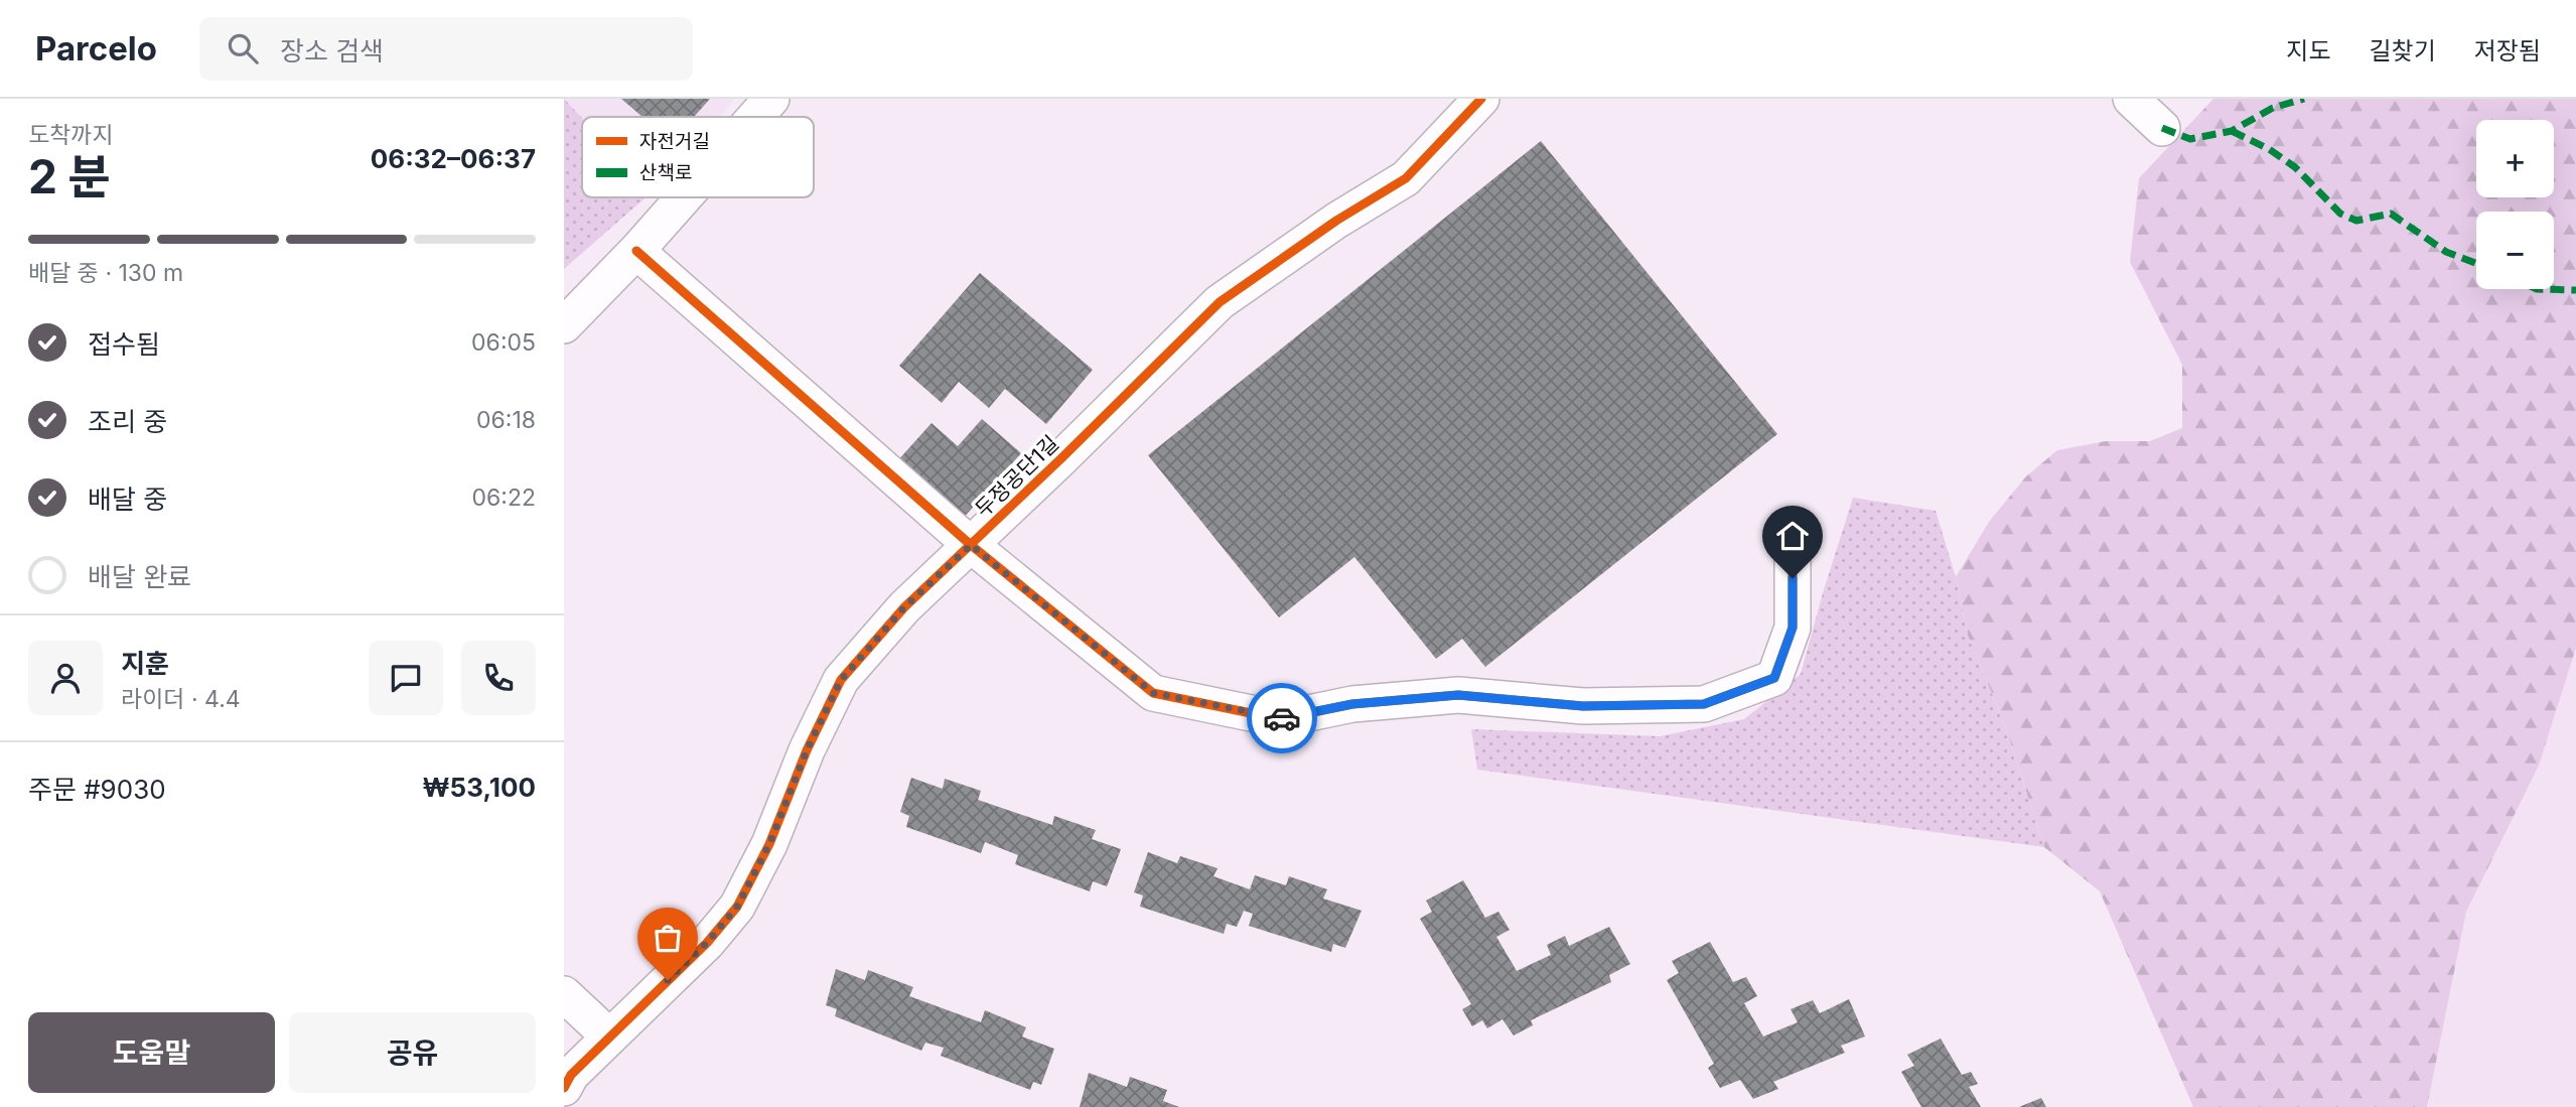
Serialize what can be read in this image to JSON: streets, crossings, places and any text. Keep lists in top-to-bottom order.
{
  "streets": {
    "street": ["두정공단1길"]
  },
  "legend": ["자전거길", "산책로"],
  "page": {
    "header": "Parcelo",
    "search": "장소 검색",
    "nav": ["지도", "길찾기", "저장됨"],
    "heading": ["2 분", "도착까지", "06:32–06:37"],
    "panel": [
      "지훈",
      "라이더 · 4.4",
      "주문 #9030",
      "₩53,100"
    ],
    "map_buttons": ["+", "−"],
    "bar": "배달 중 · 130 m",
    "list": [
      ["접수됨", "06:05"],
      ["조리 중", "06:18"],
      ["배달 중", "06:22"],
      "배달 완료"
    ],
    "buttons": ["도움말", "공유"]
  }
}
